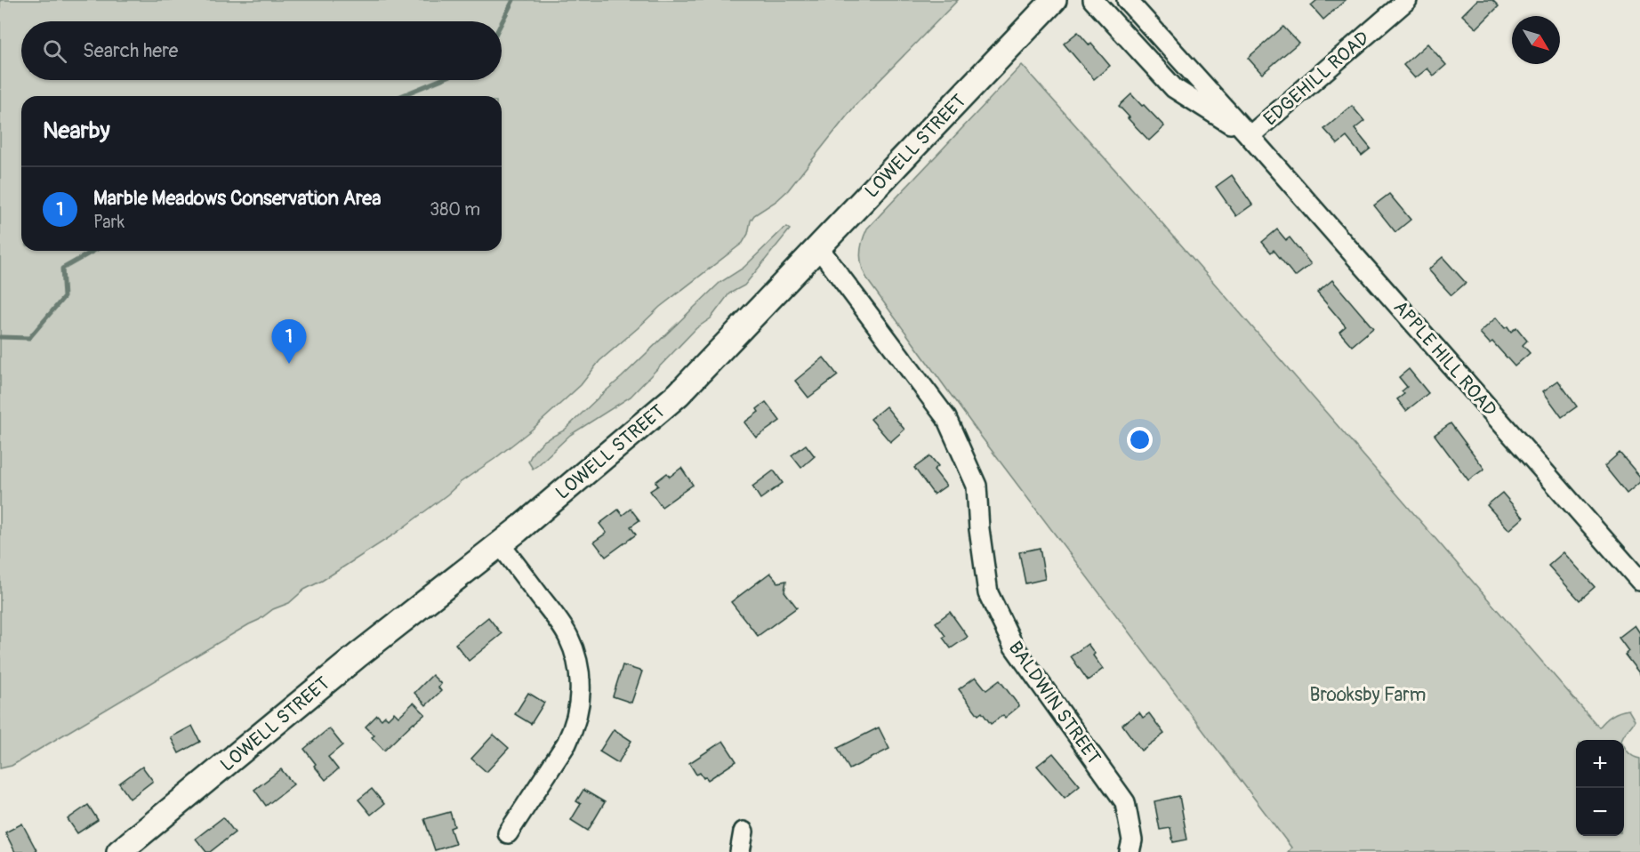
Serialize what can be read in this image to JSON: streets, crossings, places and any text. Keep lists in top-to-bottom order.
{
  "streets": {
    "main road": ["LOWELL STREET"],
    "street": ["EDGEHILL ROAD", "APPLE HILL ROAD", "BALDWIN STREET"]
  },
  "crossings": [
    ["EDGEHILL ROAD", "APPLE HILL ROAD"],
    ["LOWELL STREET", "BALDWIN STREET"]
  ],
  "parks": ["Brooksby Farm"],
  "north": "bottom right",
  "page": {
    "search": "Search here",
    "heading": "Nearby",
    "list": [
      {
        "mark": "1",
        "name": "Marble Meadows Conservation Area",
        "note": "Park",
        "value": "380 m"
      }
    ],
    "pins": "1",
    "map_buttons": ["+", "−"]
  }
}
